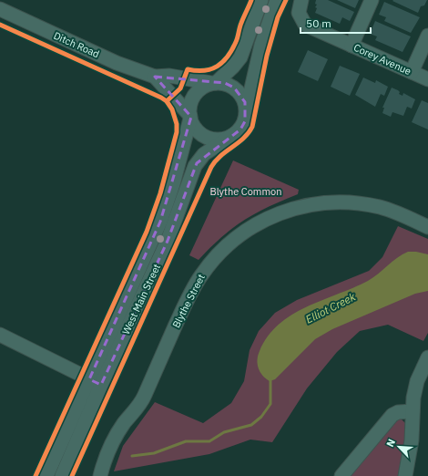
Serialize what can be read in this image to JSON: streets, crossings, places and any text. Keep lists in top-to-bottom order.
{
  "streets": {
    "street": [
      "Ditch Road",
      "Corey Avenue",
      "West Main Street",
      "Blythe Street"
    ]
  },
  "crossings": [
    ["Ditch Road", "West Main Street"]
  ],
  "water": ["Elliot Creek"],
  "parks": ["Blythe Common"],
  "scale_bar": "50 m",
  "north": "top left"
}
